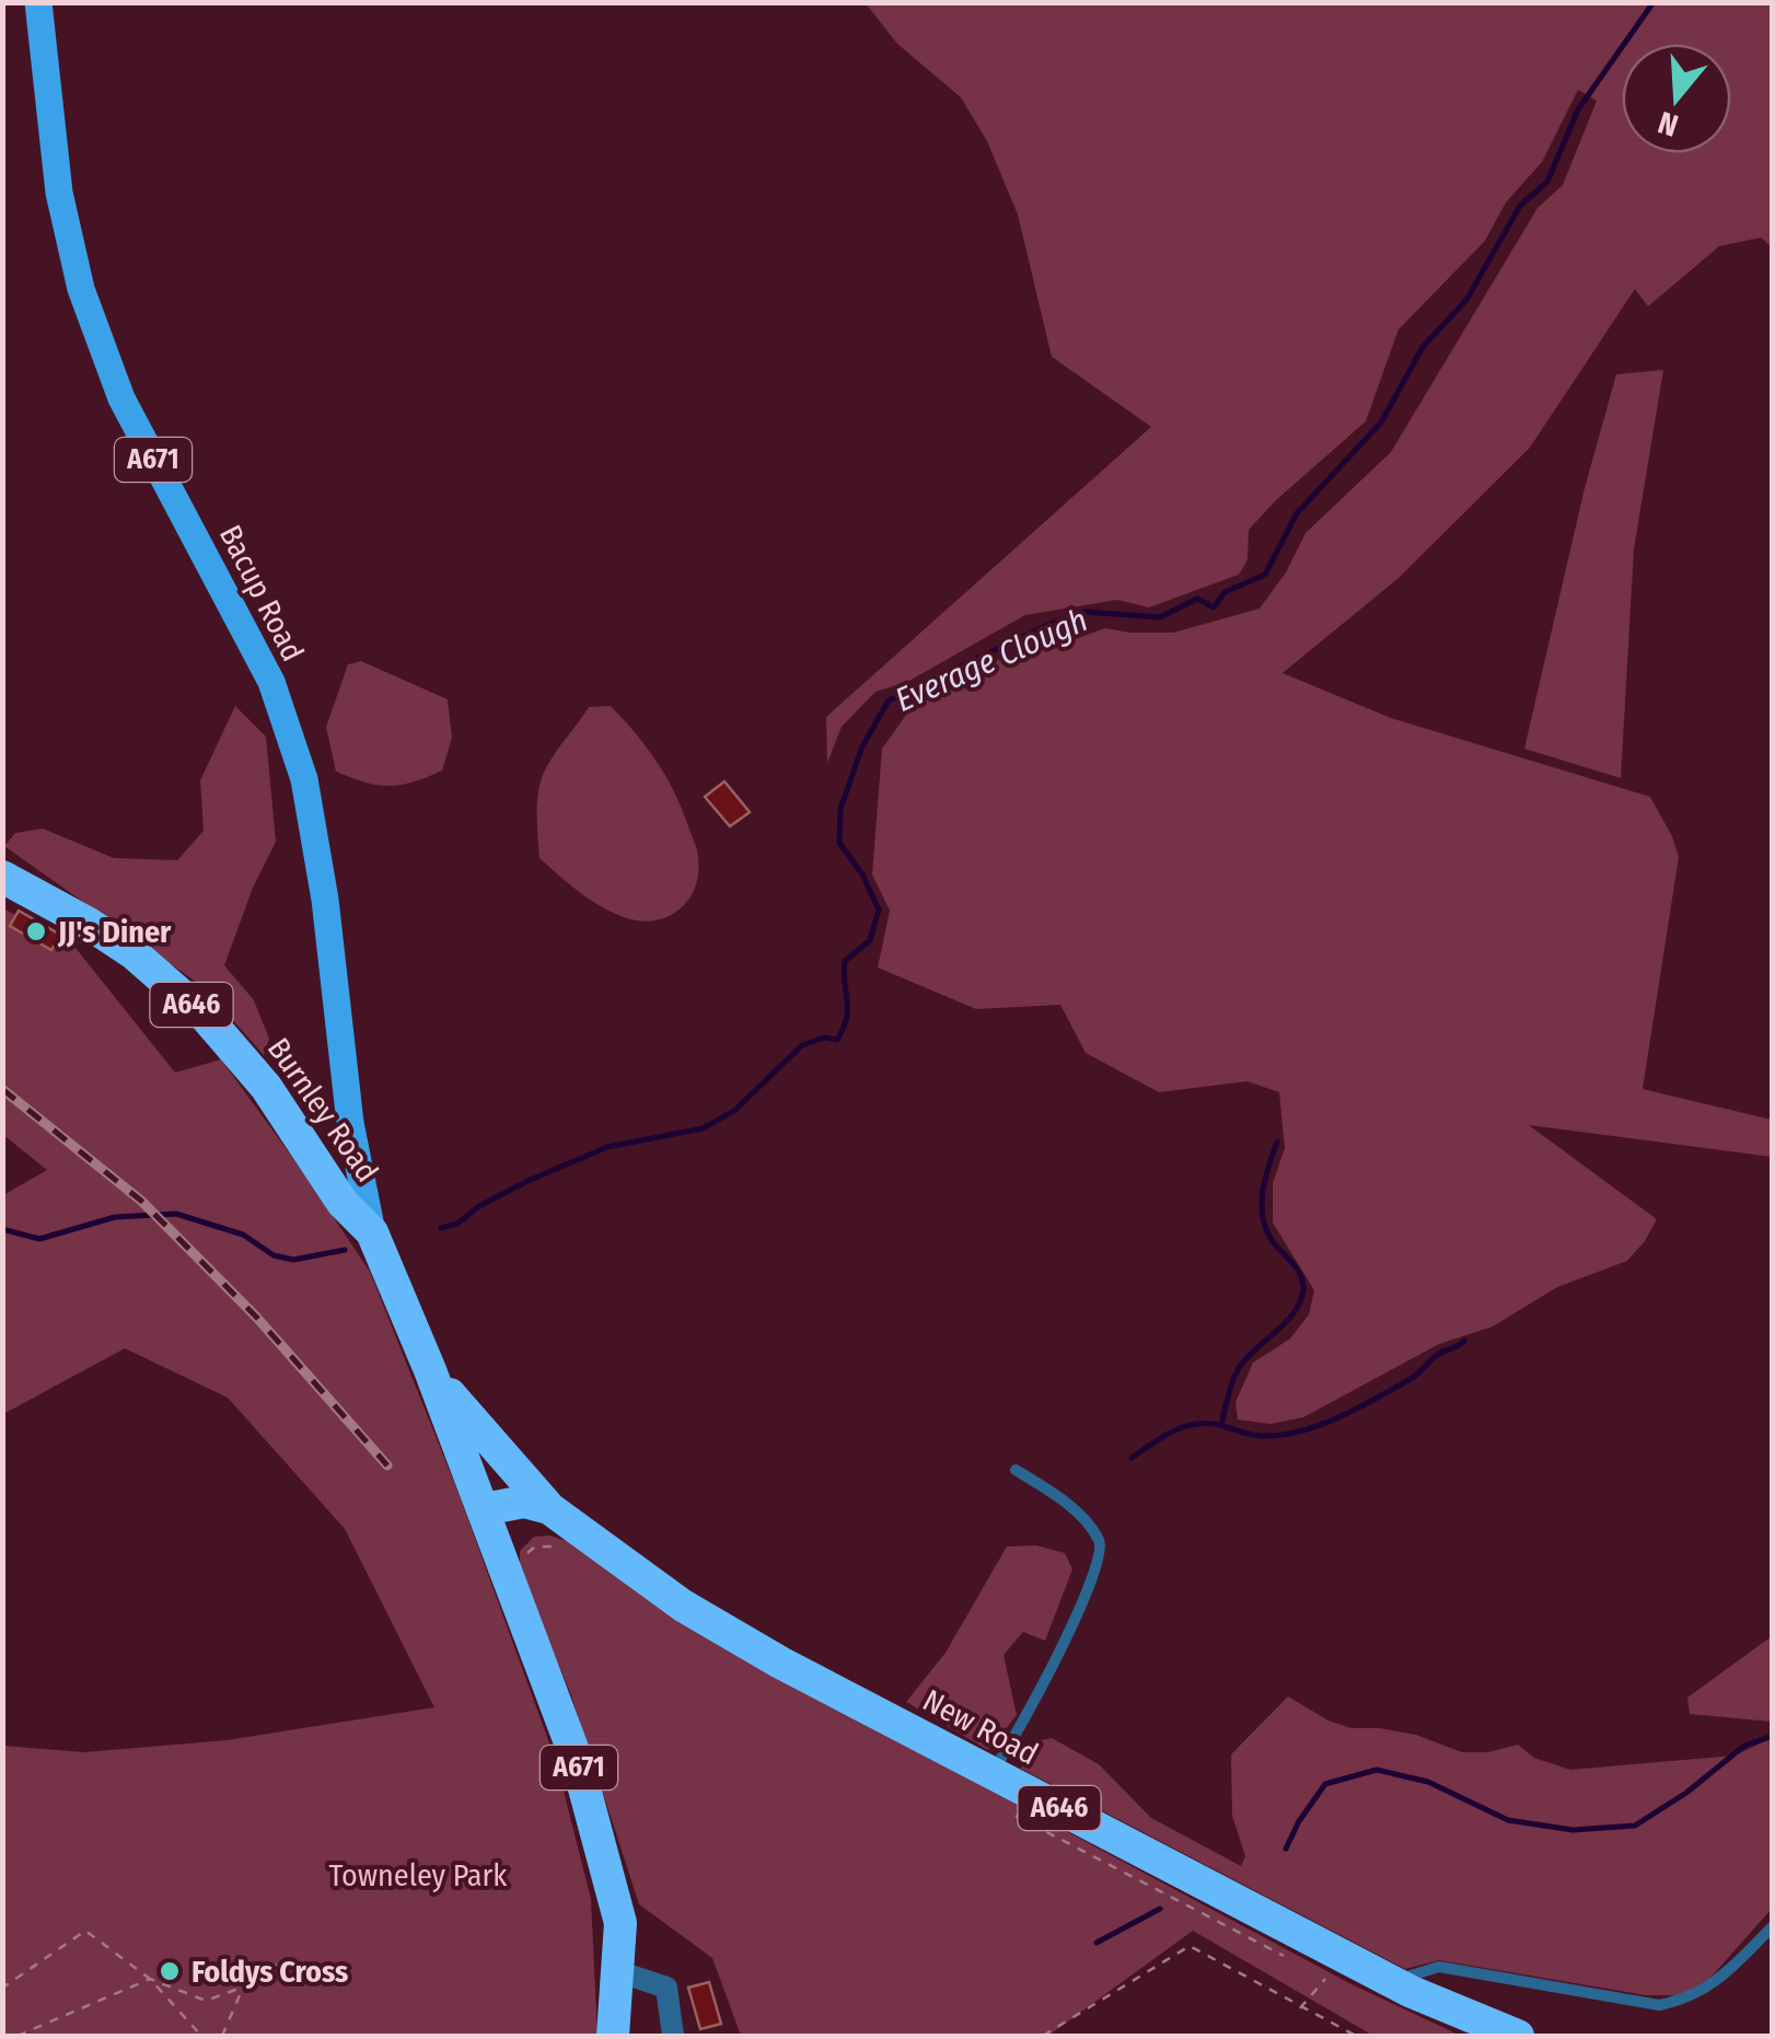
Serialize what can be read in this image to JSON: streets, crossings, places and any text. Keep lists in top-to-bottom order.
{
  "streets": {
    "highway": [
      "A671",
      "A646",
      "Burnley Road",
      "New Road"
    ],
    "main road": ["Bacup Road"]
  },
  "crossings": [
    ["Bacup Road", "Burnley Road"],
    ["Burnley Road", "New Road"]
  ],
  "water": ["Everage Clough"],
  "parks": ["Towneley Park"],
  "places": ["JJ's Diner", "Foldys Cross"],
  "north": "bottom"
}
